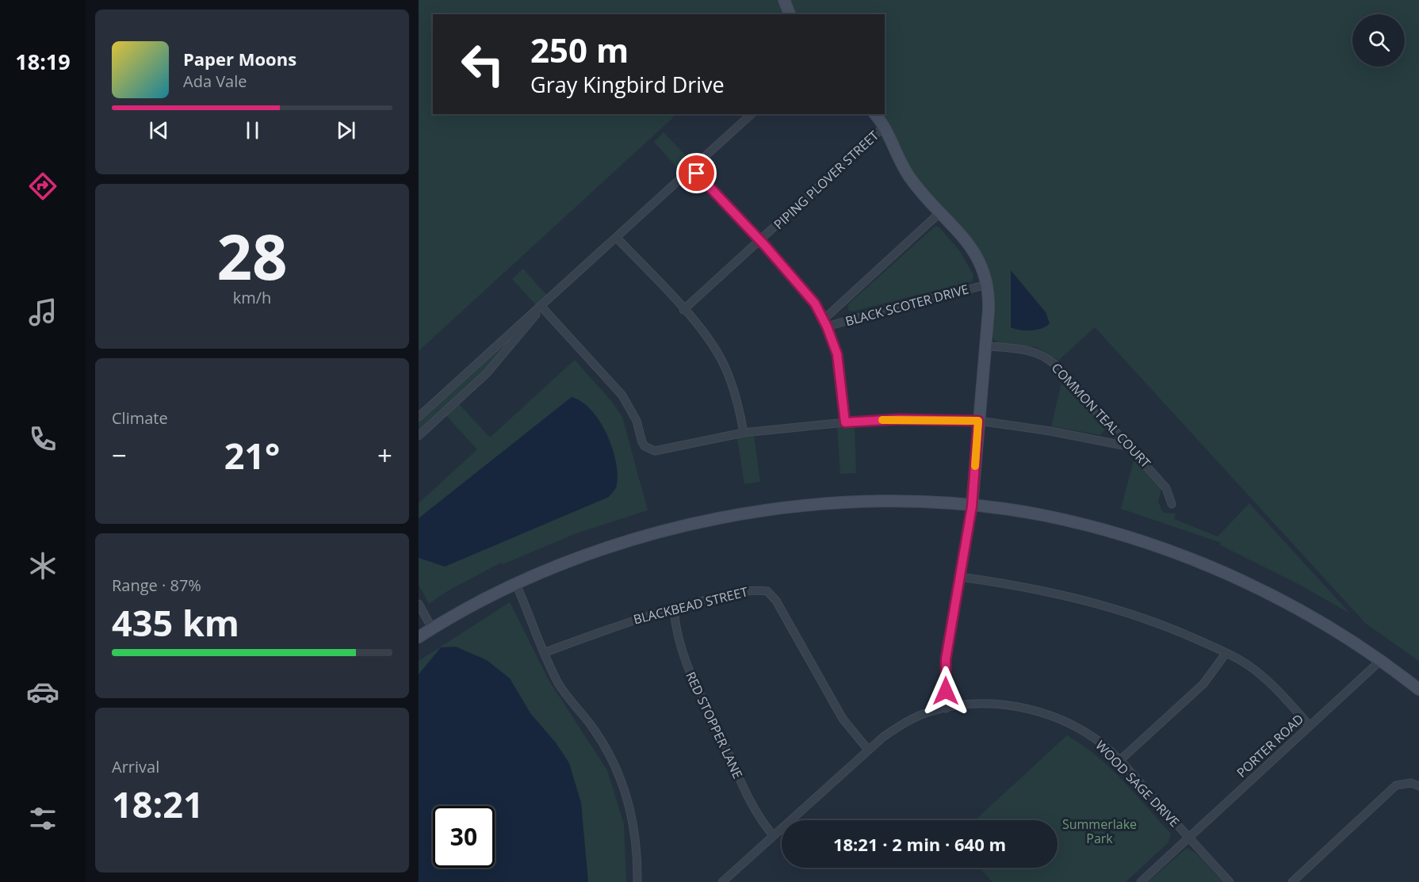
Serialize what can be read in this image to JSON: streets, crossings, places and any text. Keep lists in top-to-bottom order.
{
  "streets": {
    "street": [
      "PIPING PLOVER STREET",
      "BLACK SCOTER DRIVE",
      "COMMON TEAL COURT",
      "BLACKBEAD STREET",
      "RED STOPPER LANE",
      "PORTER ROAD",
      "WOOD SAGE DRIVE"
    ]
  },
  "crossings": [
    ["BLACKBEAD STREET", "RED STOPPER LANE"],
    ["BLACKBEAD STREET", "WOOD SAGE DRIVE"],
    ["RED STOPPER LANE", "WOOD SAGE DRIVE"],
    ["PORTER ROAD", "WOOD SAGE DRIVE"]
  ],
  "parks": ["Summerlake Park"],
  "page": {
    "tabs": "18:19",
    "turn": ["250 m", "Gray Kingbird Drive"],
    "song": ["Paper Moons", "Ada Vale"],
    "tile": [
      ["28", "km/h"],
      "Climate",
      ["Range · 87%", "435 km"],
      ["Arrival", "18:21"]
    ],
    "heat": ["−", "21°", "+"],
    "limit": "30",
    "trip": "18:21 · 2 min · 640 m"
  }
}
